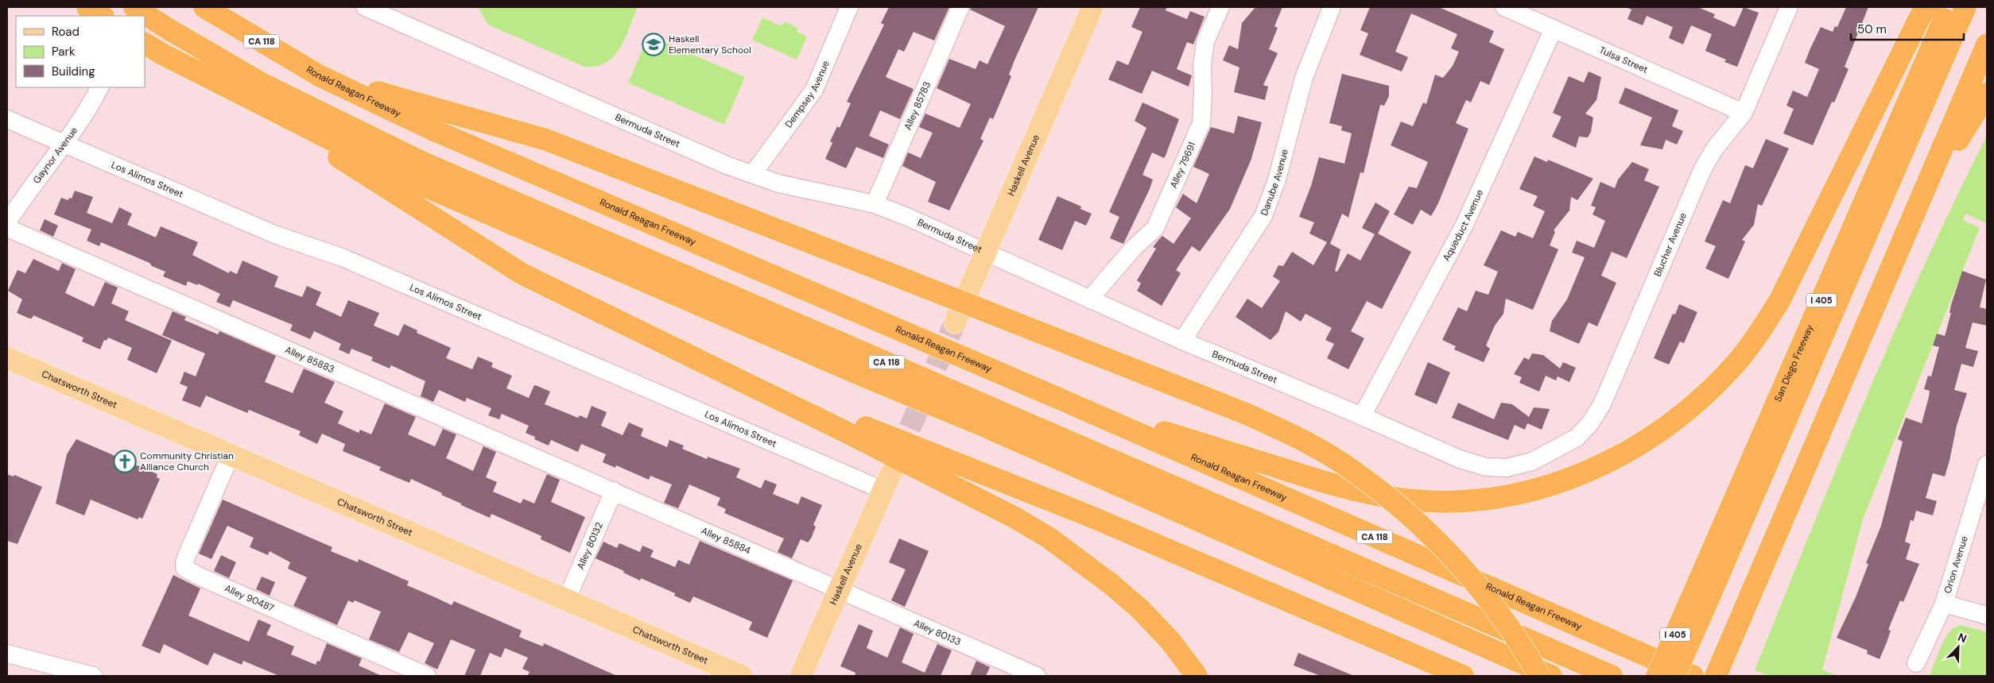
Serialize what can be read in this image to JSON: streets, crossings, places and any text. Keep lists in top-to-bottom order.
{
  "streets": {
    "highway": [
      "CA 118",
      "Ronald Reagan Freeway",
      "I 405",
      "San Diego Freeway"
    ],
    "main road": ["Haskell Avenue", "Chatsworth Street"],
    "street": [
      "Tulsa Street",
      "Dempsey Avenue",
      "Alley 85783",
      "Bermuda Street",
      "Gaynor Avenue",
      "Alley 79691",
      "Los Alimos Street",
      "Danube Avenue",
      "Aqueduct Avenue",
      "Blucher Avenue",
      "Alley 85883",
      "Alley 85884",
      "Alley 80132",
      "Orion Avenue",
      "Alley 90487",
      "Alley 80133"
    ]
  },
  "crossings": [
    ["Tulsa Street", "Aqueduct Avenue"],
    ["Tulsa Street", "Blucher Avenue"],
    ["Dempsey Avenue", "Bermuda Street"],
    ["Alley 85783", "Bermuda Street"],
    ["Bermuda Street", "Haskell Avenue"],
    ["Bermuda Street", "Alley 79691"],
    ["Bermuda Street", "Danube Avenue"],
    ["Bermuda Street", "Aqueduct Avenue"],
    ["Bermuda Street", "Blucher Avenue"],
    ["Gaynor Avenue", "Los Alimos Street"],
    ["Haskell Avenue", "Los Alimos Street"],
    ["Haskell Avenue", "Alley 85884"],
    ["Haskell Avenue", "Alley 80133"],
    ["Alley 85883", "Alley 85884"],
    ["Alley 85883", "Alley 80132"],
    ["Chatsworth Street", "Alley 80132"],
    ["Chatsworth Street", "Alley 90487"],
    ["Alley 85884", "Alley 80132"],
    ["Alley 85884", "Alley 80133"]
  ],
  "places": {
    "school or university": ["Haskell Elementary School"],
    "church": ["Community Christian Alliance Church"]
  },
  "legend": ["Road", "Park", "Building"],
  "scale_bar": "50 m",
  "north": "top right"
}
